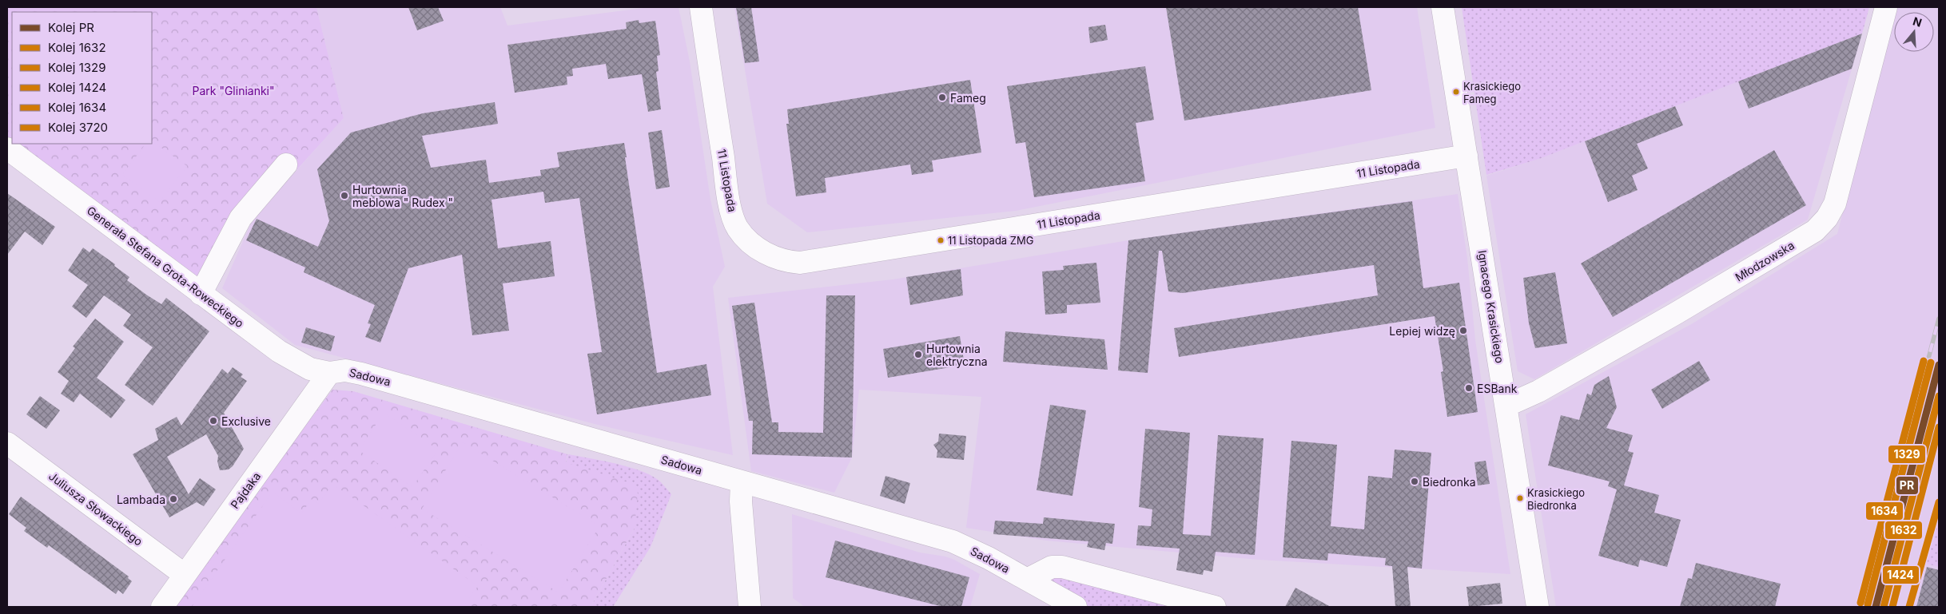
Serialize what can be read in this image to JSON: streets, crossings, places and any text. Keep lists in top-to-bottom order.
{
  "streets": {
    "street": [
      "11 Listopada",
      "Młodzowska",
      "Generała Stefana Grota-Roweckiego",
      "Ignacego Krasickiego",
      "Sadowa",
      "Pajdaka",
      "Juliusza Słowackiego"
    ]
  },
  "crossings": [
    ["11 Listopada", "Ignacego Krasickiego"],
    ["Młodzowska", "Ignacego Krasickiego"],
    ["Generała Stefana Grota-Roweckiego", "Sadowa"],
    ["Generała Stefana Grota-Roweckiego", "Pajdaka"],
    ["Sadowa", "Pajdaka"],
    ["Pajdaka", "Juliusza Słowackiego"]
  ],
  "parks": ["Park \"Glinianki\""],
  "places": [
    "Krasickiego Fameg",
    "Fameg",
    "Hurtownia meblowa \" Rudex \"",
    "11 Listopada ZMG",
    "Lepiej widzę",
    "Hurtownia elektryczna",
    "ESBank",
    "Exclusive",
    "Biedronka",
    "Krasickiego Biedronka",
    "Lambada"
  ],
  "lines": [
    "rail line 1634",
    "rail line 1329",
    "rail line PR",
    "rail line 1632",
    "rail line 1424",
    "rail line 3720"
  ],
  "legend": [
    "Kolej PR",
    "Kolej 1632",
    "Kolej 1329",
    "Kolej 1424",
    "Kolej 1634",
    "Kolej 3720"
  ],
  "north": "top"
}
